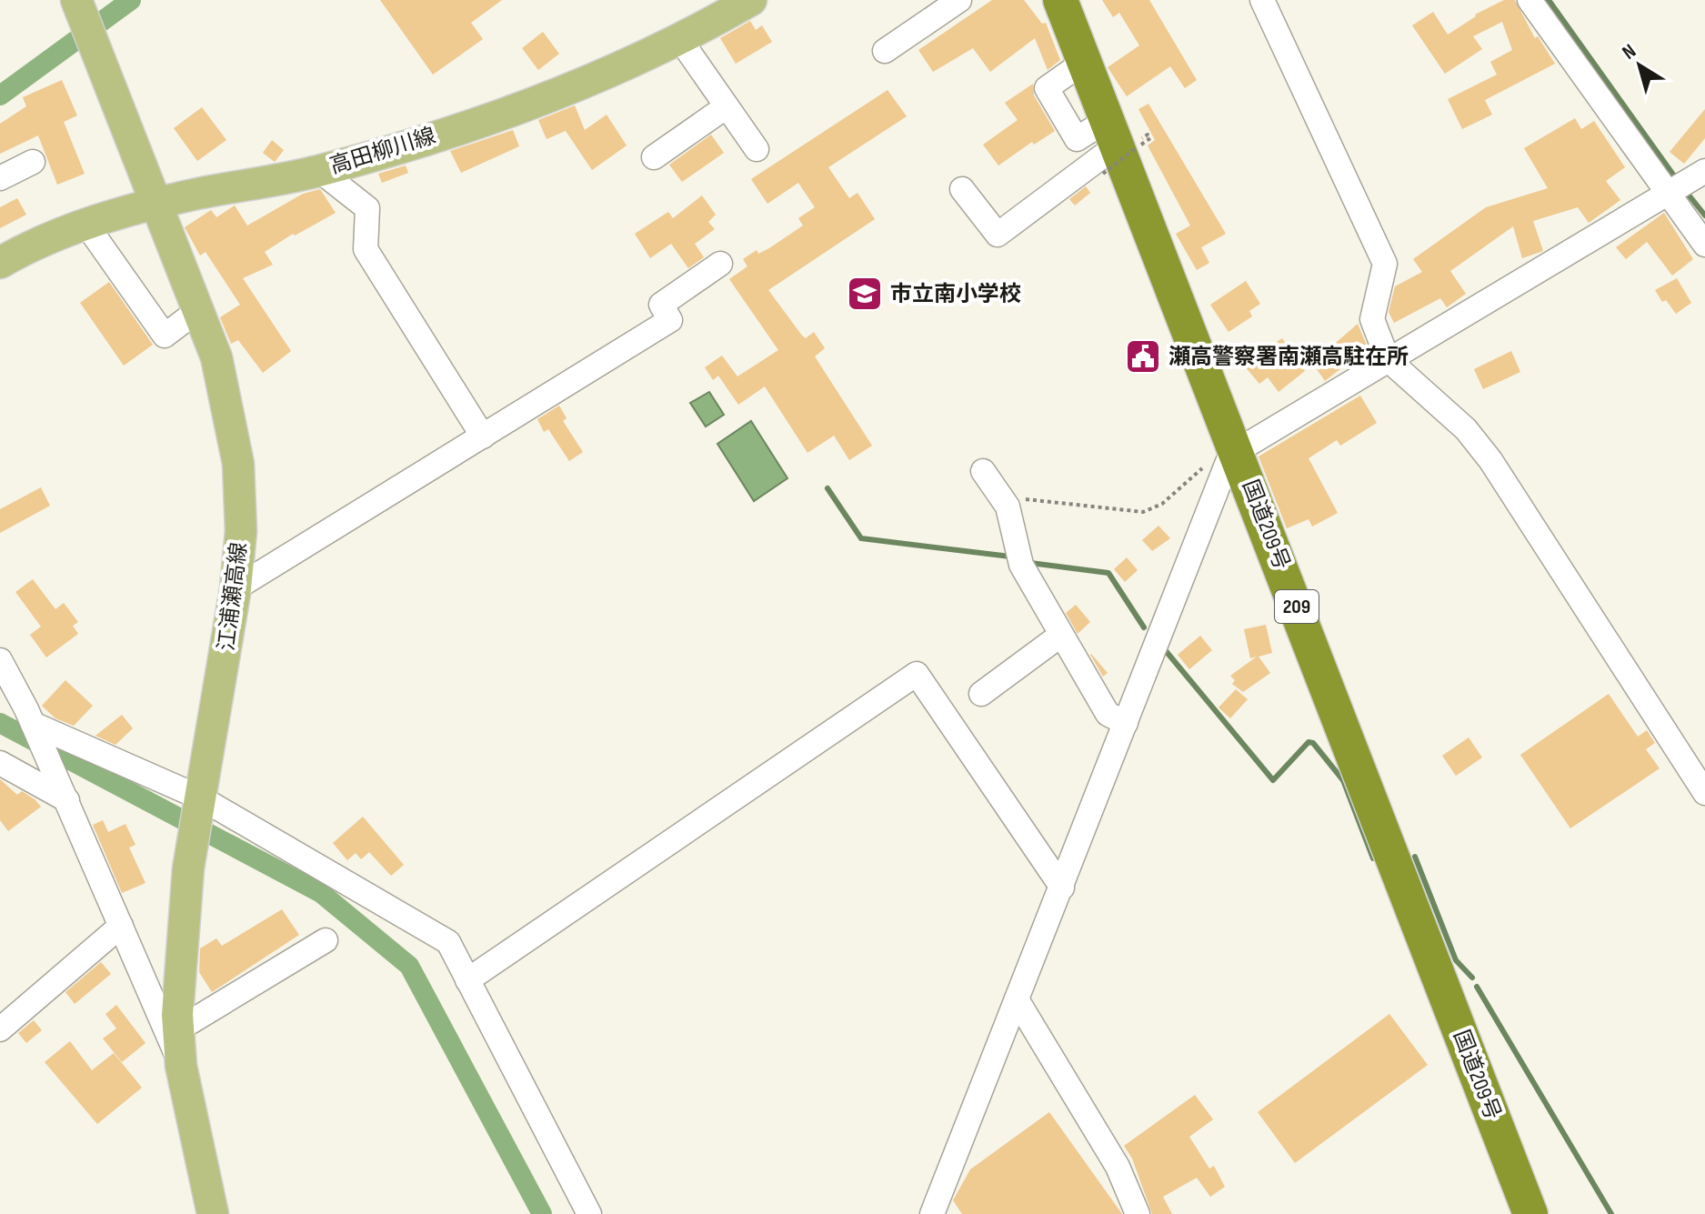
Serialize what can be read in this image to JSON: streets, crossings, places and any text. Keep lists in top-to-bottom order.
{
  "streets": {
    "highway": ["国道209号", "209"],
    "main road": ["高田柳川線", "江浦瀬高線"]
  },
  "crossings": [
    ["高田柳川線", "江浦瀬高線"]
  ],
  "places": {
    "school or university": ["市立南小学校"],
    "public building": ["瀬高警察署南瀬高駐在所"]
  },
  "north": "top left"
}
